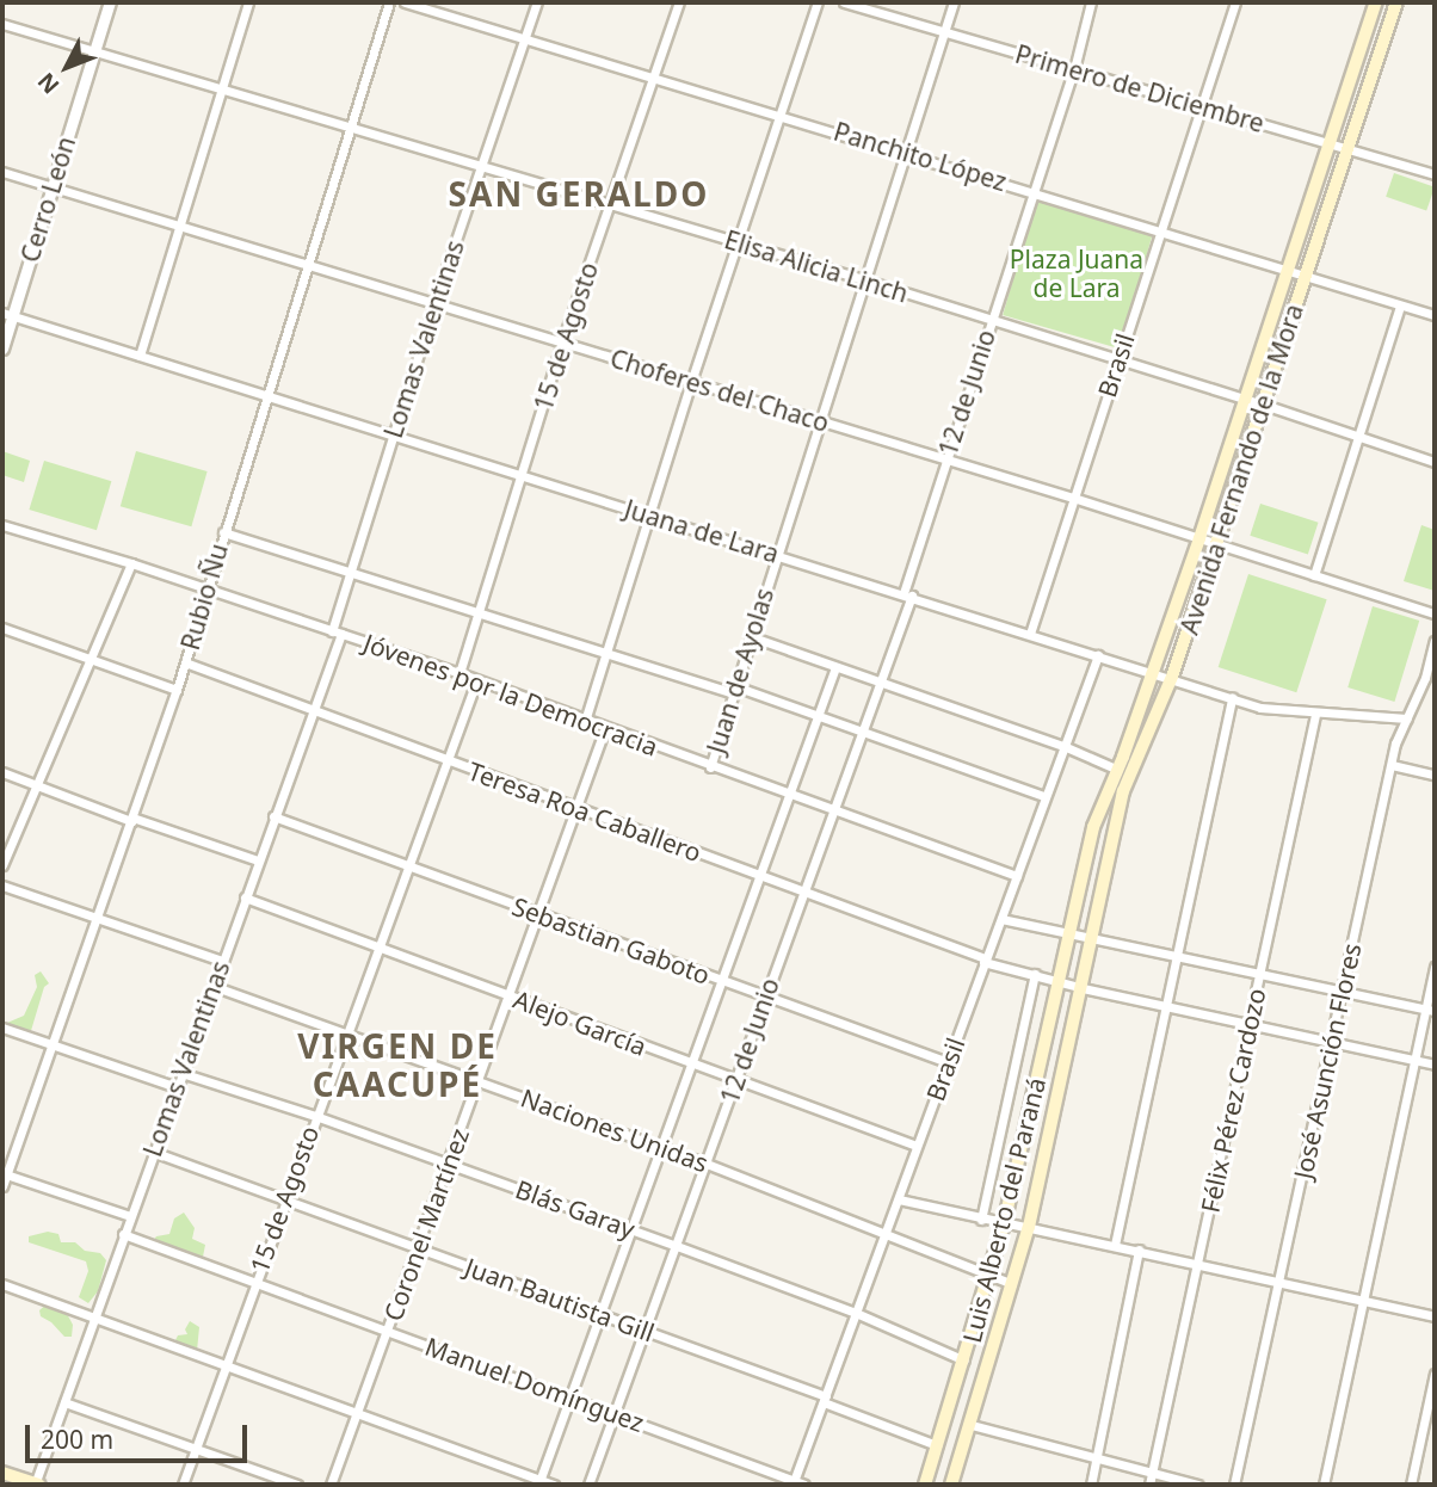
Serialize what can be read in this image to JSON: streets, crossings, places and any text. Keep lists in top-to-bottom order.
{
  "streets": {
    "main road": ["Avenida Fernando de la Mora", "Luis Alberto del Paraná"],
    "street": [
      "Primero de Diciembre",
      "Panchito López",
      "Cerro León",
      "Elisa Alicia Linch",
      "15 de Agosto",
      "Lomas Valentinas",
      "Brasil",
      "Choferes del Chaco",
      "12 de Junio",
      "Juana de Lara",
      "Rubio Ñu",
      "Juan de Ayolas",
      "Jóvenes por la Democracia",
      "Teresa Roa Caballero",
      "Sebastian Gaboto",
      "Alejo García",
      "José Asunción Flores",
      "Félix Pérez Cardozo",
      "Naciones Unidas",
      "Blás Garay",
      "Coronel Martínez",
      "Juan Bautista Gill",
      "Manuel Domínguez"
    ]
  },
  "crossings": [
    ["Primero de Diciembre", "Brasil"],
    ["Primero de Diciembre", "12 de Junio"],
    ["Primero de Diciembre", "Avenida Fernando de la Mora"],
    ["Primero de Diciembre", "Juan de Ayolas"],
    ["Panchito López", "15 de Agosto"],
    ["Panchito López", "Lomas Valentinas"],
    ["Panchito López", "Brasil"],
    ["Panchito López", "12 de Junio"],
    ["Panchito López", "Avenida Fernando de la Mora"],
    ["Panchito López", "Juan de Ayolas"],
    ["Cerro León", "Elisa Alicia Linch"],
    ["Cerro León", "Choferes del Chaco"],
    ["Cerro León", "Juana de Lara"],
    ["Elisa Alicia Linch", "15 de Agosto"],
    ["Elisa Alicia Linch", "Lomas Valentinas"],
    ["Elisa Alicia Linch", "Brasil"],
    ["Elisa Alicia Linch", "12 de Junio"],
    ["Elisa Alicia Linch", "Avenida Fernando de la Mora"],
    ["Elisa Alicia Linch", "Rubio Ñu"],
    ["Elisa Alicia Linch", "Juan de Ayolas"],
    ["15 de Agosto", "Choferes del Chaco"],
    ["15 de Agosto", "Juana de Lara"],
    ["15 de Agosto", "Jóvenes por la Democracia"],
    ["15 de Agosto", "Teresa Roa Caballero"],
    ["15 de Agosto", "Sebastian Gaboto"],
    ["15 de Agosto", "Alejo García"],
    ["15 de Agosto", "Naciones Unidas"],
    ["15 de Agosto", "Blás Garay"],
    ["15 de Agosto", "Juan Bautista Gill"],
    ["15 de Agosto", "Manuel Domínguez"],
    ["Lomas Valentinas", "Choferes del Chaco"],
    ["Lomas Valentinas", "Juana de Lara"],
    ["Lomas Valentinas", "Jóvenes por la Democracia"],
    ["Lomas Valentinas", "Teresa Roa Caballero"],
    ["Lomas Valentinas", "Sebastian Gaboto"],
    ["Lomas Valentinas", "Alejo García"],
    ["Lomas Valentinas", "Naciones Unidas"],
    ["Lomas Valentinas", "Blás Garay"],
    ["Lomas Valentinas", "Juan Bautista Gill"],
    ["Lomas Valentinas", "Manuel Domínguez"],
    ["Brasil", "Choferes del Chaco"],
    ["Brasil", "Juana de Lara"],
    ["Brasil", "Jóvenes por la Democracia"],
    ["Brasil", "Teresa Roa Caballero"],
    ["Brasil", "Sebastian Gaboto"],
    ["Brasil", "Alejo García"],
    ["Brasil", "Naciones Unidas"],
    ["Brasil", "Blás Garay"],
    ["Brasil", "Juan Bautista Gill"],
    ["Brasil", "Manuel Domínguez"],
    ["Choferes del Chaco", "12 de Junio"],
    ["Choferes del Chaco", "Avenida Fernando de la Mora"],
    ["Choferes del Chaco", "Rubio Ñu"],
    ["Choferes del Chaco", "Juan de Ayolas"],
    ["12 de Junio", "Juana de Lara"],
    ["12 de Junio", "Jóvenes por la Democracia"],
    ["12 de Junio", "Teresa Roa Caballero"],
    ["12 de Junio", "Sebastian Gaboto"],
    ["12 de Junio", "Alejo García"],
    ["12 de Junio", "Naciones Unidas"],
    ["12 de Junio", "Blás Garay"],
    ["12 de Junio", "Juan Bautista Gill"],
    ["12 de Junio", "Manuel Domínguez"],
    ["Avenida Fernando de la Mora", "Juana de Lara"],
    ["Avenida Fernando de la Mora", "Teresa Roa Caballero"],
    ["Avenida Fernando de la Mora", "Naciones Unidas"],
    ["Avenida Fernando de la Mora", "Luis Alberto del Paraná"],
    ["Juana de Lara", "Rubio Ñu"],
    ["Juana de Lara", "Juan de Ayolas"],
    ["Juana de Lara", "José Asunción Flores"],
    ["Juana de Lara", "Félix Pérez Cardozo"],
    ["Rubio Ñu", "Jóvenes por la Democracia"],
    ["Rubio Ñu", "Teresa Roa Caballero"],
    ["Juan de Ayolas", "Jóvenes por la Democracia"],
    ["Jóvenes por la Democracia", "Coronel Martínez"],
    ["Teresa Roa Caballero", "José Asunción Flores"],
    ["Teresa Roa Caballero", "Félix Pérez Cardozo"],
    ["Teresa Roa Caballero", "Luis Alberto del Paraná"],
    ["Teresa Roa Caballero", "Coronel Martínez"],
    ["Sebastian Gaboto", "Coronel Martínez"],
    ["Alejo García", "Coronel Martínez"],
    ["Naciones Unidas", "Luis Alberto del Paraná"],
    ["Naciones Unidas", "Coronel Martínez"],
    ["Blás Garay", "Luis Alberto del Paraná"],
    ["Blás Garay", "Coronel Martínez"],
    ["Luis Alberto del Paraná", "Juan Bautista Gill"],
    ["Coronel Martínez", "Juan Bautista Gill"],
    ["Coronel Martínez", "Manuel Domínguez"]
  ],
  "districts": ["SAN GERALDO", "VIRGEN DE CAACUPÉ"],
  "parks": ["Plaza Juana de Lara"],
  "scale_bar": "200 m",
  "north": "bottom left"
}
